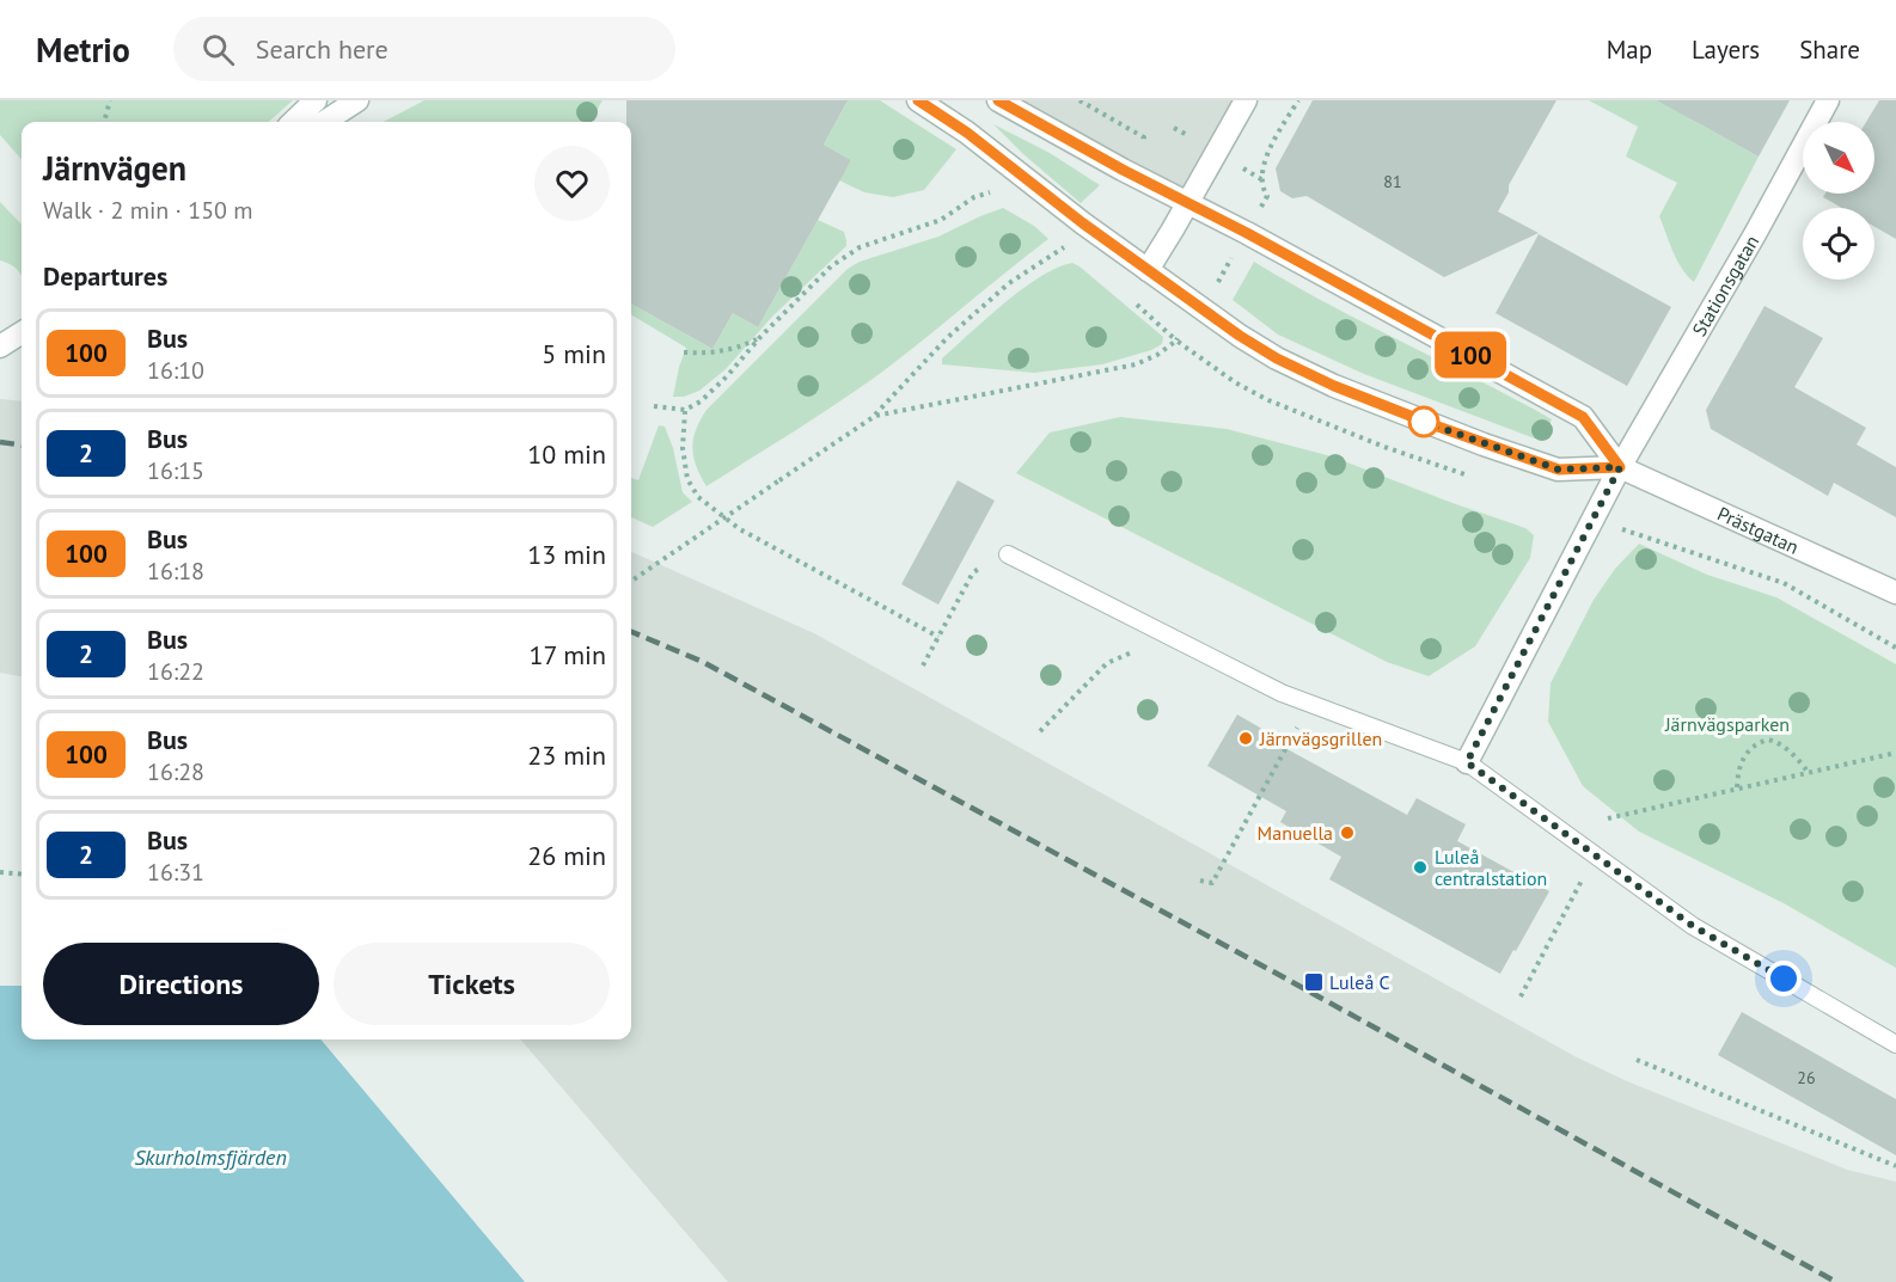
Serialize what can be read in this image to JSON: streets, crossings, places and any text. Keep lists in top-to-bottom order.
{
  "streets": {
    "street": ["Stationsgatan", "Prästgatan"]
  },
  "crossings": [
    ["Stationsgatan", "Prästgatan"]
  ],
  "water": ["Skurholmsfjärden"],
  "parks": ["Järnvägsparken"],
  "places": {
    "other": ["Järnvägsgrillen", "Manuella", "Luleå centralstation"],
    "transit": ["Luleå C"]
  },
  "lines": ["bus line 100"],
  "house_numbers": ["81", "26"],
  "north": "bottom right",
  "page": {
    "header": "Metrio",
    "search": "Search here",
    "nav": ["Map", "Layers", "Share"],
    "on_map": "100",
    "heading": [
      ["Järnvägen", "Walk · 2 min · 150 m"],
      "Departures"
    ],
    "list": [
      {
        "mark": "100",
        "name": "Bus",
        "note": "16:10",
        "value": "5 min"
      },
      {
        "mark": "2",
        "name": "Bus",
        "note": "16:15",
        "value": "10 min"
      },
      {
        "mark": "100",
        "name": "Bus",
        "note": "16:18",
        "value": "13 min"
      },
      {
        "mark": "2",
        "name": "Bus",
        "note": "16:22",
        "value": "17 min"
      },
      {
        "mark": "100",
        "name": "Bus",
        "note": "16:28",
        "value": "23 min"
      },
      {
        "mark": "2",
        "name": "Bus",
        "note": "16:31",
        "value": "26 min"
      }
    ],
    "buttons": ["Directions", "Tickets"]
  }
}
